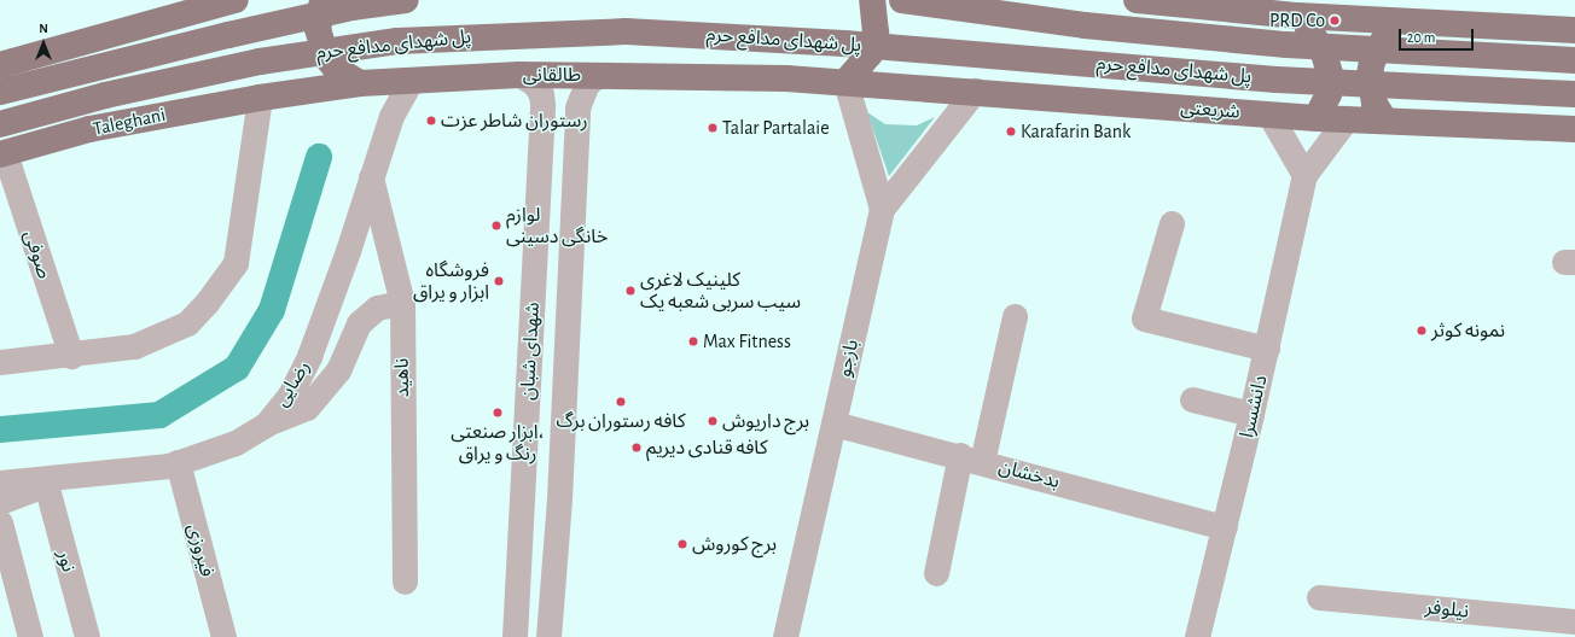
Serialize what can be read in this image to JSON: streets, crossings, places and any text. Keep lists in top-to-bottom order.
{
  "streets": {
    "main road": [
      "پل شهدای مدافع حرم",
      "طالقانی",
      "شریعتی",
      "Taleghani"
    ],
    "street": [
      "صوفی",
      "شهدای شبان",
      "بازجو",
      "ناهید",
      "رضایی",
      "دانشسرا",
      "بدخشان",
      "فیروزی",
      "نور",
      "نیلوفر"
    ]
  },
  "crossings": [
    ["طالقانی", "شریعتی"],
    ["طالقانی", "Taleghani"],
    ["طالقانی", "شهدای شبان"],
    ["طالقانی", "بازجو"],
    ["طالقانی", "رضایی"],
    ["شریعتی", "بازجو"],
    ["شریعتی", "دانشسرا"],
    ["Taleghani", "صوفی"],
    ["بازجو", "بدخشان"],
    ["ناهید", "رضایی"],
    ["رضایی", "فیروزی"],
    ["دانشسرا", "بدخشان"]
  ],
  "places": [
    "PRD Co",
    "رستوران شاطر عزت",
    "Talar Partalaie",
    "Karafarin Bank",
    "لوازم خانگی دسینی",
    "فروشگاه ابزار و یراق",
    "کلینیک لاغری سیب سربی شعبه یک",
    "نمونه کوثر",
    "Max Fitness",
    "کافه رستوران برگ",
    "ابزار صنعتی، رنگ و یراق",
    "برج داریوش",
    "کافه قنادی دیریم",
    "برج کوروش"
  ],
  "scale_bar": "20 m",
  "north": "top"
}
